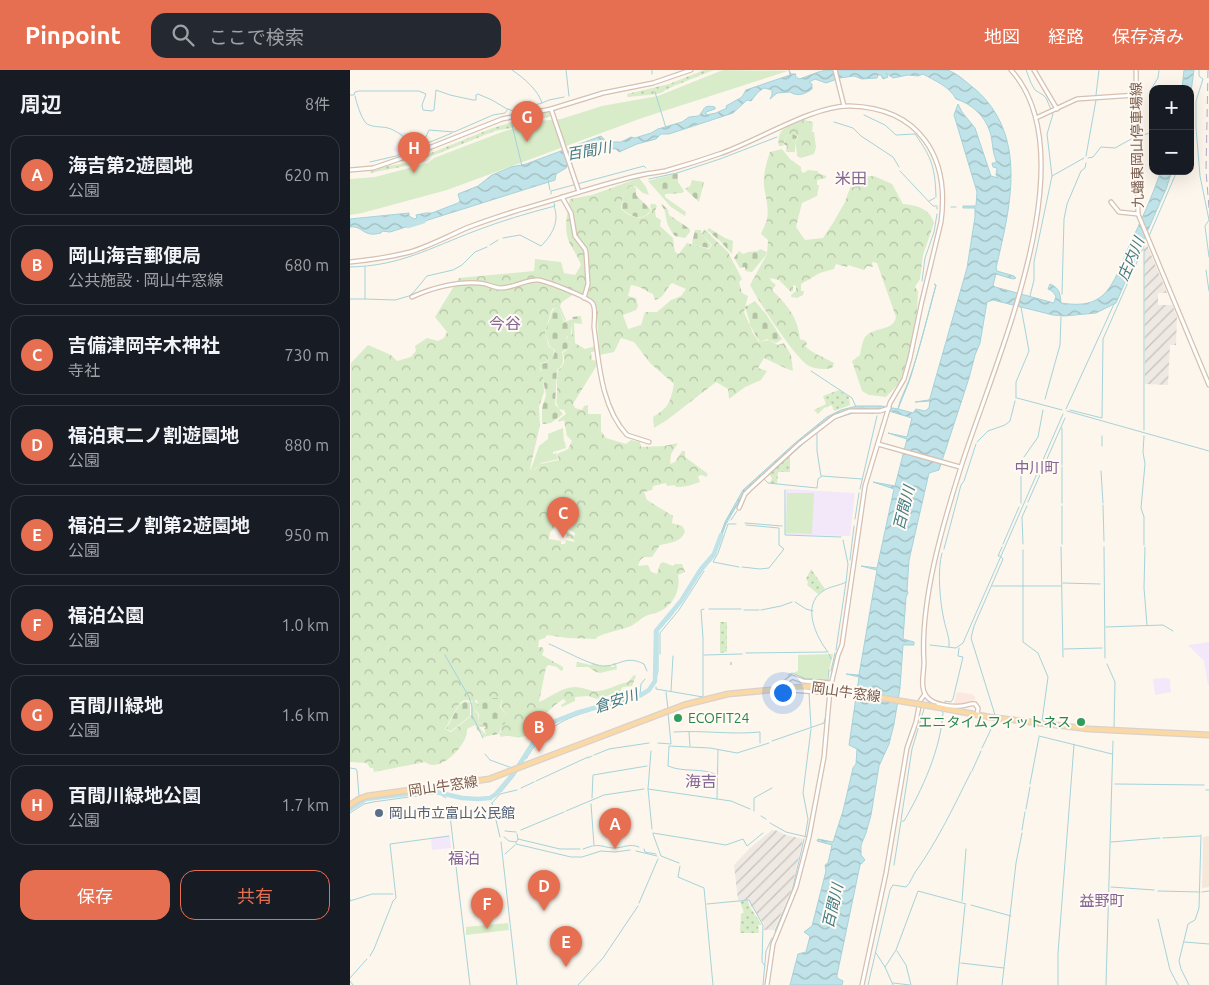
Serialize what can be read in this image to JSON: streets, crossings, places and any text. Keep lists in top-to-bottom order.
{
  "streets": {
    "main road": ["岡山牛窓線"],
    "street": ["九蟠東岡山停車場線"]
  },
  "districts": [
    "米田",
    "今谷",
    "中川町",
    "海吉",
    "福泊",
    "益野町"
  ],
  "water": ["百間川", "庄内川", "倉安川"],
  "places": ["ECOFIT24", "エニタイムフィットネス", "岡山市立富山公民館"],
  "page": {
    "header": "Pinpoint",
    "search": "ここで検索",
    "nav": ["地図", "経路", "保存済み"],
    "heading": ["周辺", "8件"],
    "map_buttons": ["+", "−"],
    "pins": [
      "G",
      "H",
      "C",
      "B",
      "A",
      "D",
      "F",
      "E"
    ],
    "list": [
      {
        "mark": "A",
        "name": "海吉第2遊園地",
        "note": "公園",
        "value": "620 m"
      },
      {
        "mark": "B",
        "name": "岡山海吉郵便局",
        "note": "公共施設 · 岡山牛窓線",
        "value": "680 m"
      },
      {
        "mark": "C",
        "name": "吉備津岡辛木神社",
        "note": "寺社",
        "value": "730 m"
      },
      {
        "mark": "D",
        "name": "福泊東二ノ割遊園地",
        "note": "公園",
        "value": "880 m"
      },
      {
        "mark": "E",
        "name": "福泊三ノ割第2遊園地",
        "note": "公園",
        "value": "950 m"
      },
      {
        "mark": "F",
        "name": "福泊公園",
        "note": "公園",
        "value": "1.0 km"
      },
      {
        "mark": "G",
        "name": "百間川緑地",
        "note": "公園",
        "value": "1.6 km"
      },
      {
        "mark": "H",
        "name": "百間川緑地公園",
        "note": "公園",
        "value": "1.7 km"
      }
    ],
    "buttons": ["保存", "共有"]
  }
}
